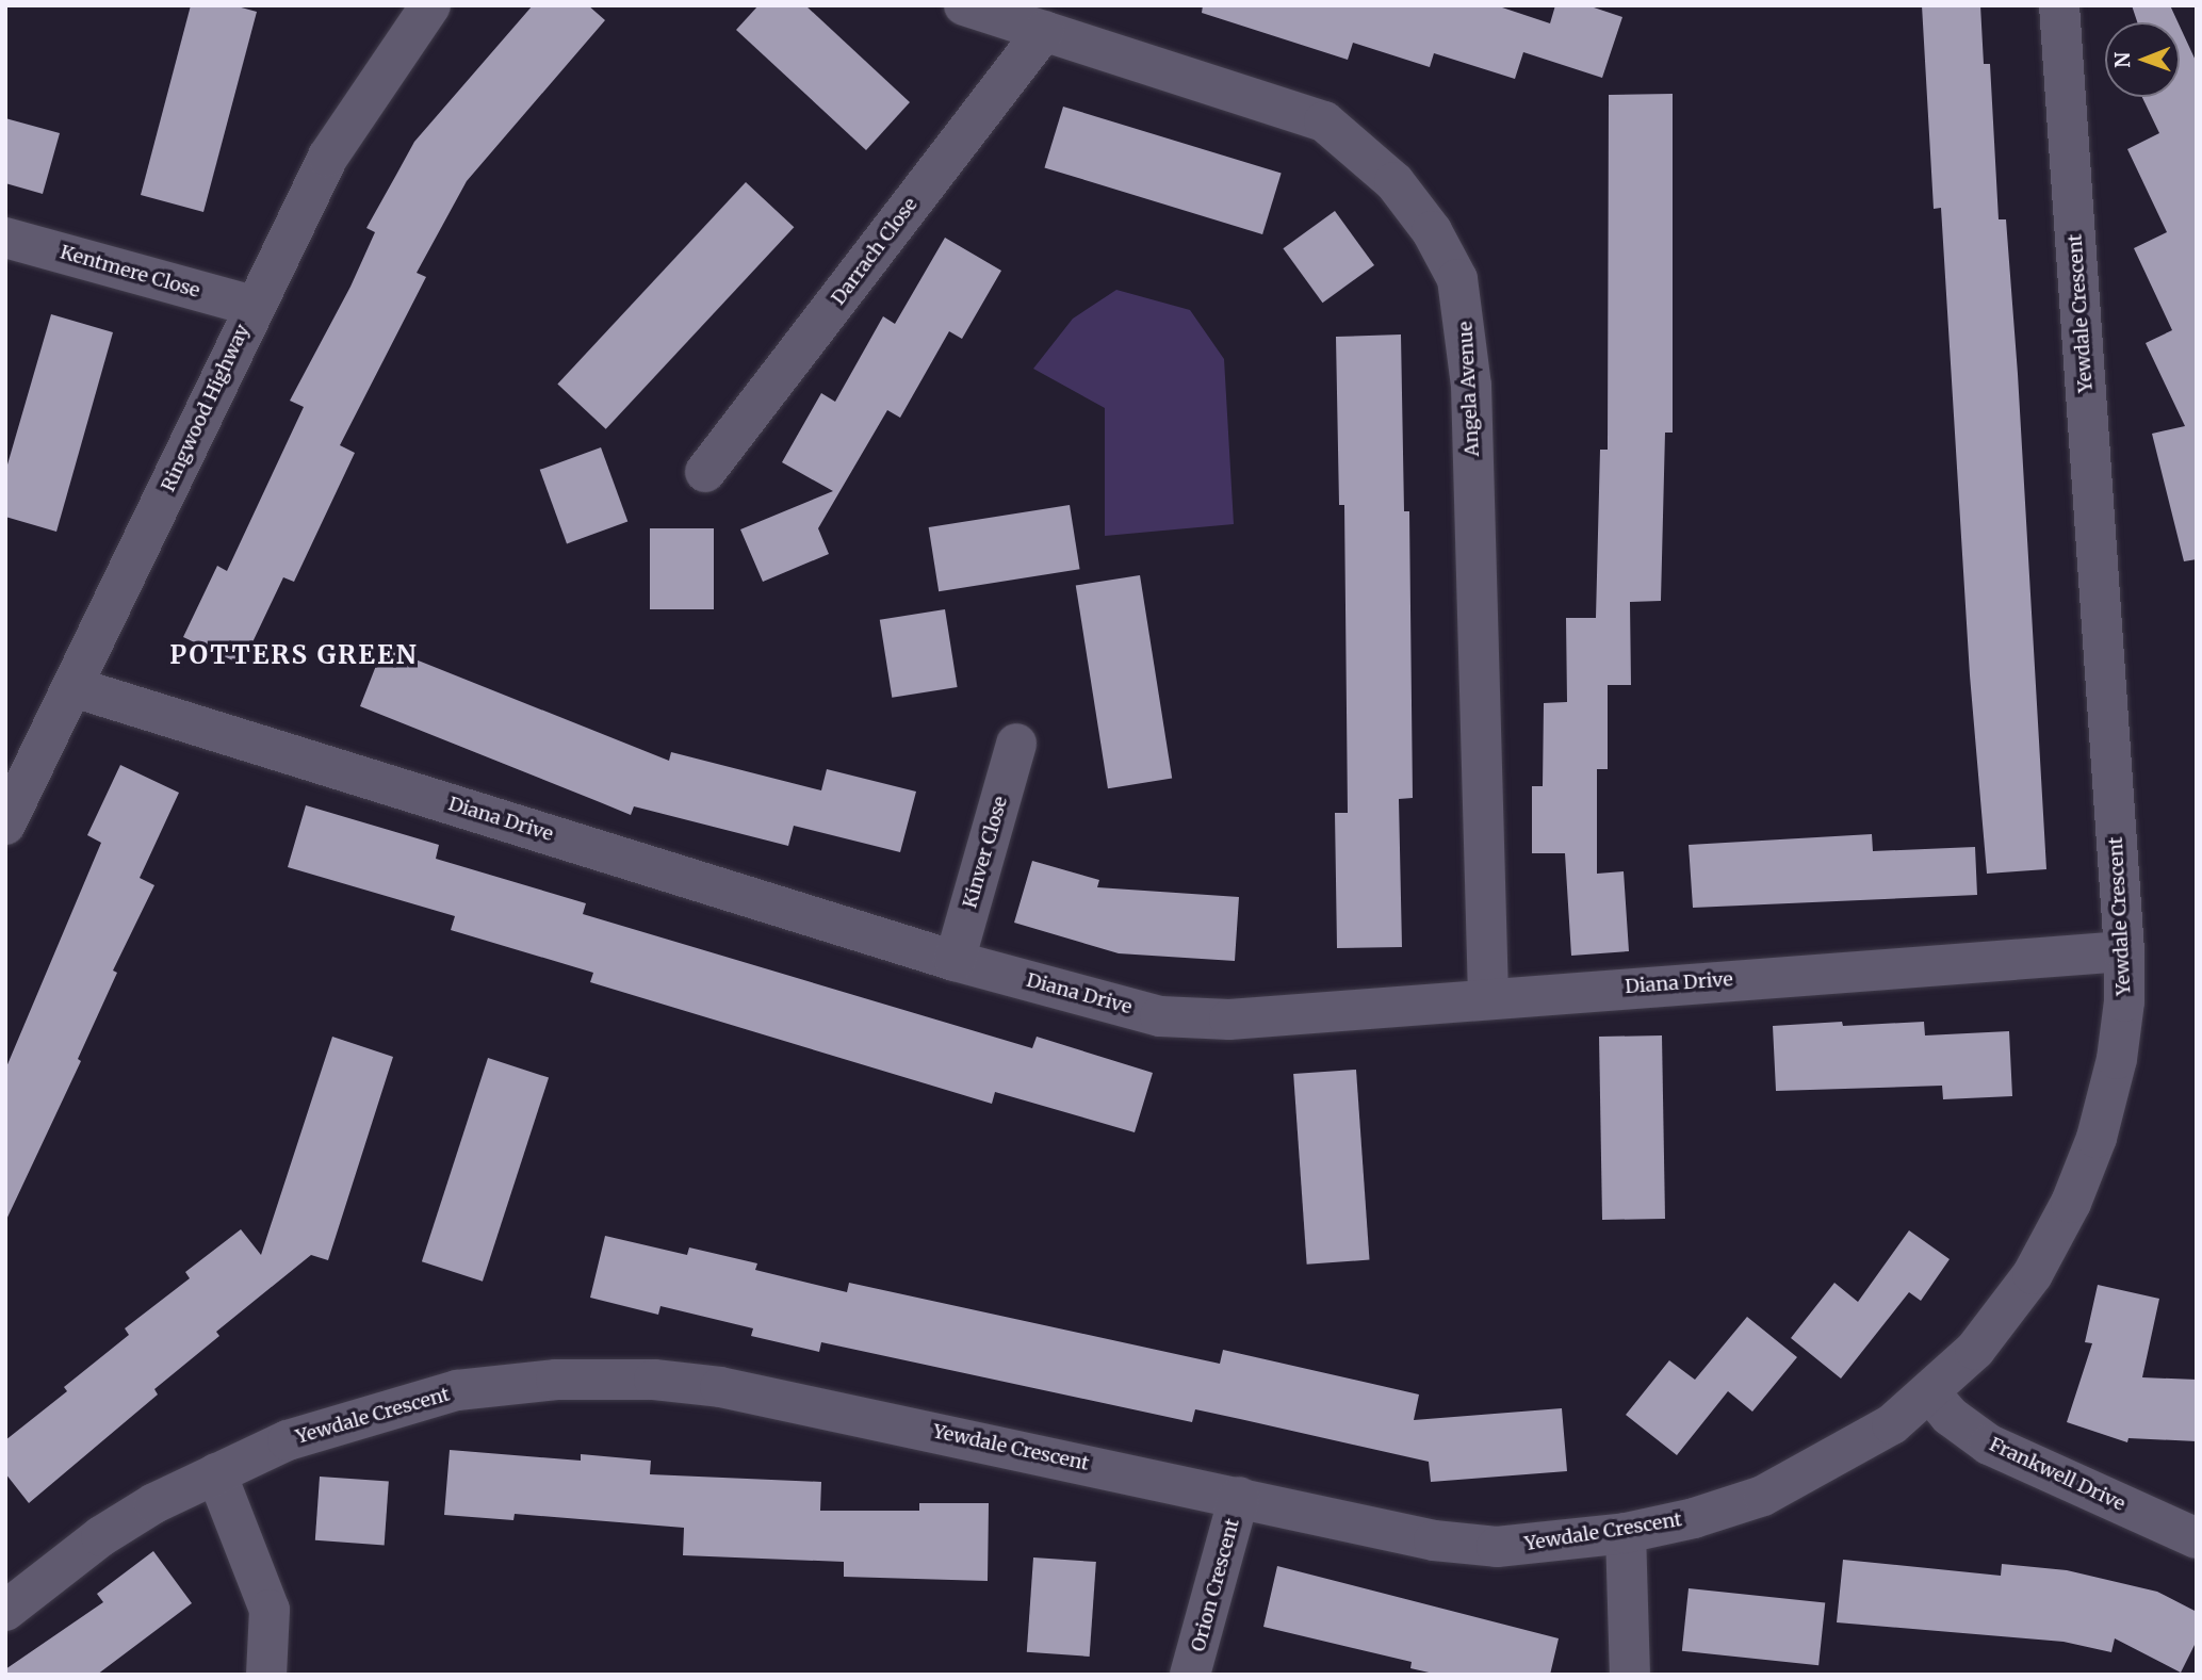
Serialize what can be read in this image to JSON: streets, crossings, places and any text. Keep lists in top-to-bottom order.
{
  "streets": {
    "street": [
      "Darrach Close",
      "Kentmere Close",
      "Yewdale Crescent",
      "Angela Avenue",
      "Ringwood Highway",
      "Diana Drive",
      "Kinver Close",
      "Frankwell Drive",
      "Orion Crescent"
    ]
  },
  "crossings": [
    ["Darrach Close", "Angela Avenue"],
    ["Kentmere Close", "Ringwood Highway"],
    ["Yewdale Crescent", "Diana Drive"],
    ["Yewdale Crescent", "Frankwell Drive"],
    ["Yewdale Crescent", "Orion Crescent"],
    ["Angela Avenue", "Diana Drive"],
    ["Ringwood Highway", "Diana Drive"],
    ["Diana Drive", "Kinver Close"]
  ],
  "districts": ["POTTERS GREEN"],
  "north": "left"
}
